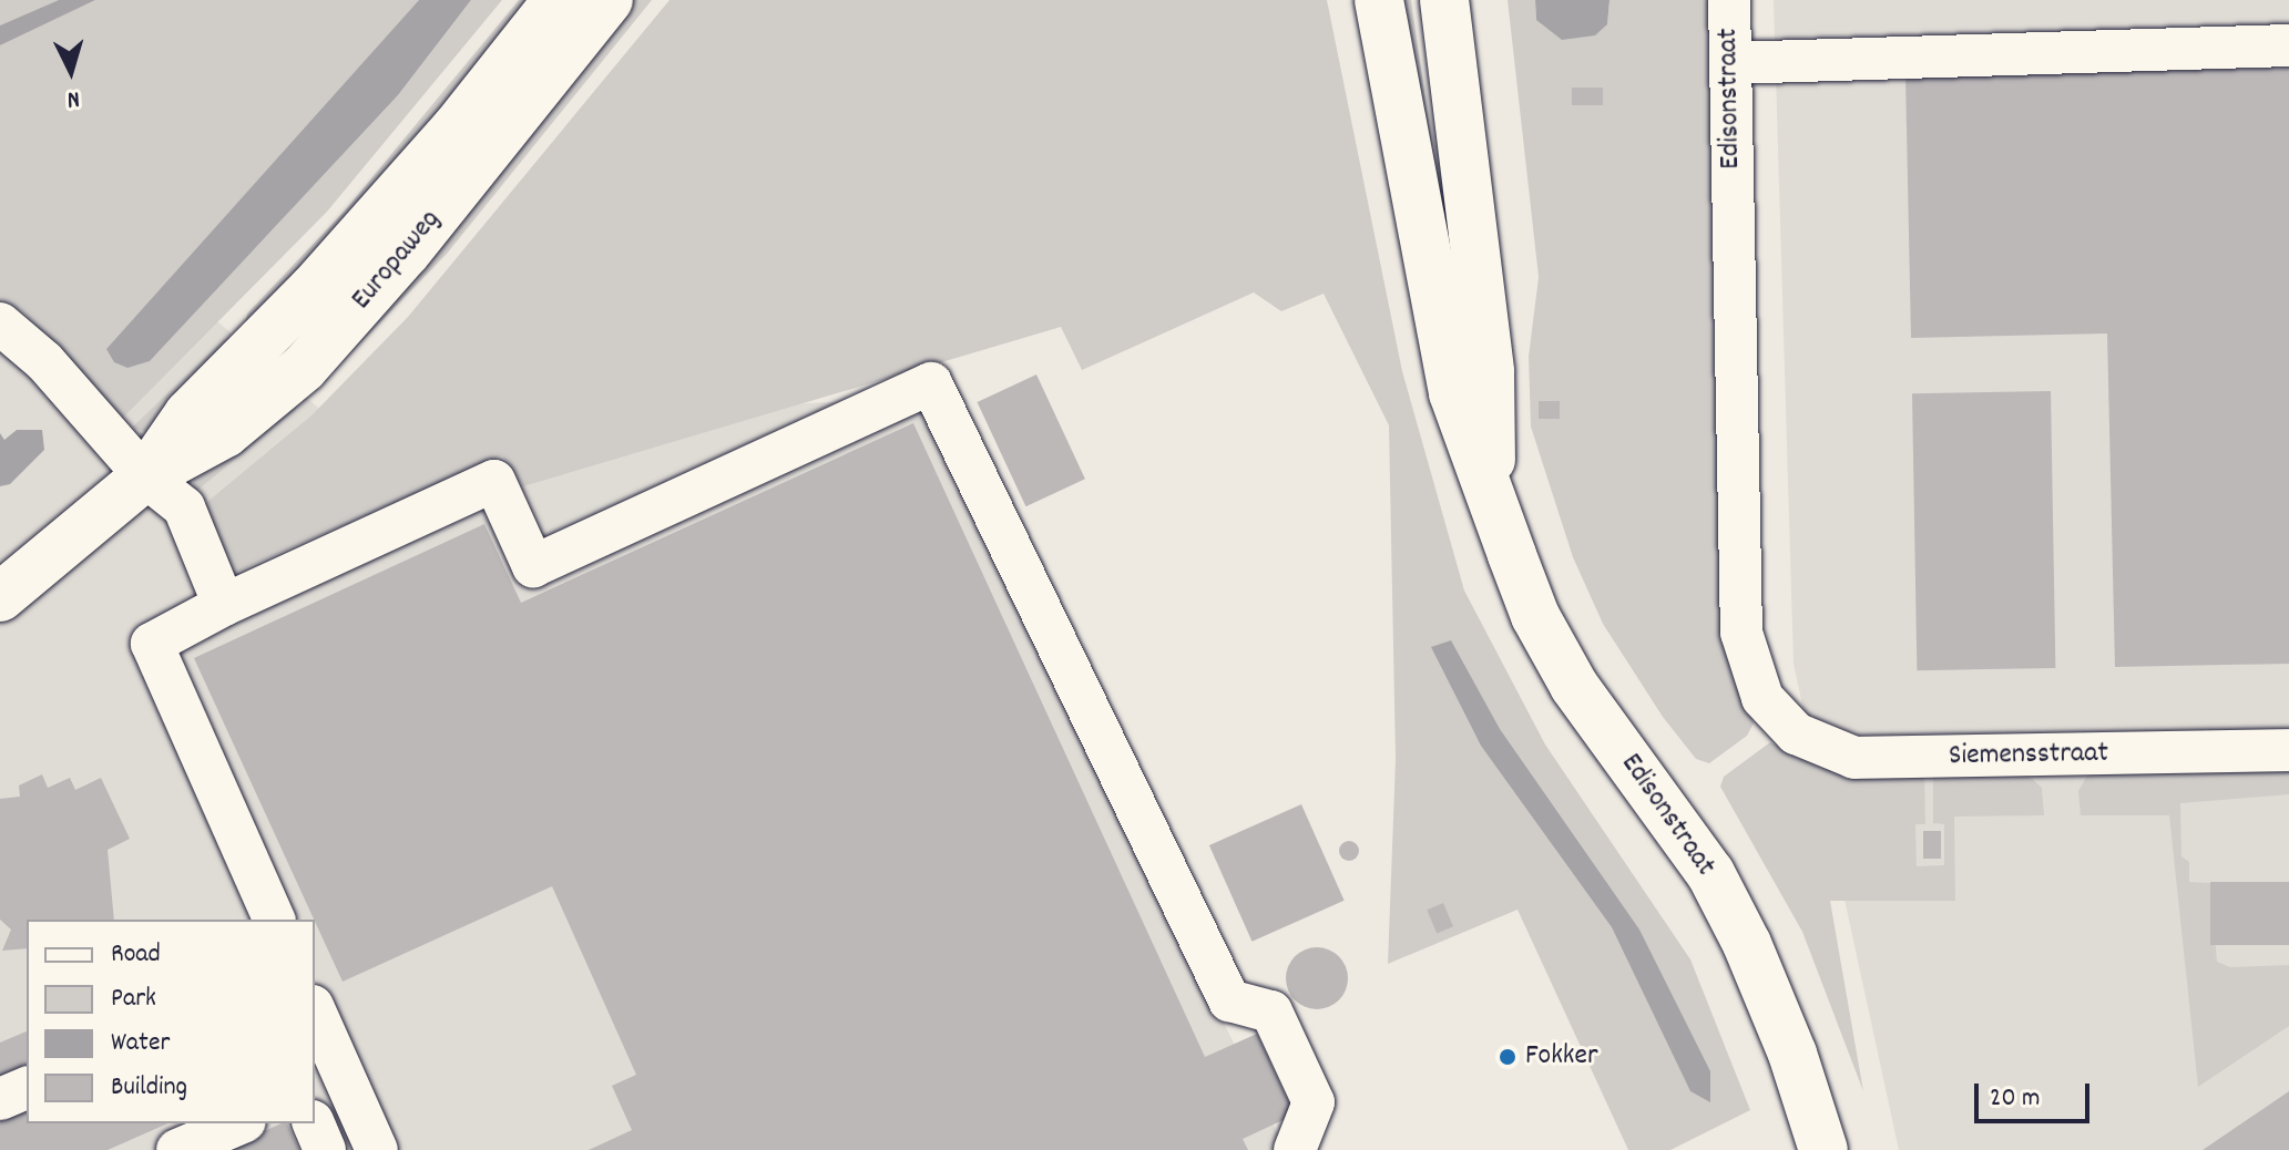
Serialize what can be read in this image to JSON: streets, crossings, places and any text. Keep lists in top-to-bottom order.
{
  "streets": {
    "main road": ["Edisonstraat", "Europaweg"],
    "street": ["Siemensstraat"]
  },
  "crossings": [
    ["Edisonstraat", "Siemensstraat"]
  ],
  "places": ["Fokker"],
  "legend": [
    "Road",
    "Park",
    "Water",
    "Building"
  ],
  "scale_bar": "20 m",
  "north": "bottom"
}
